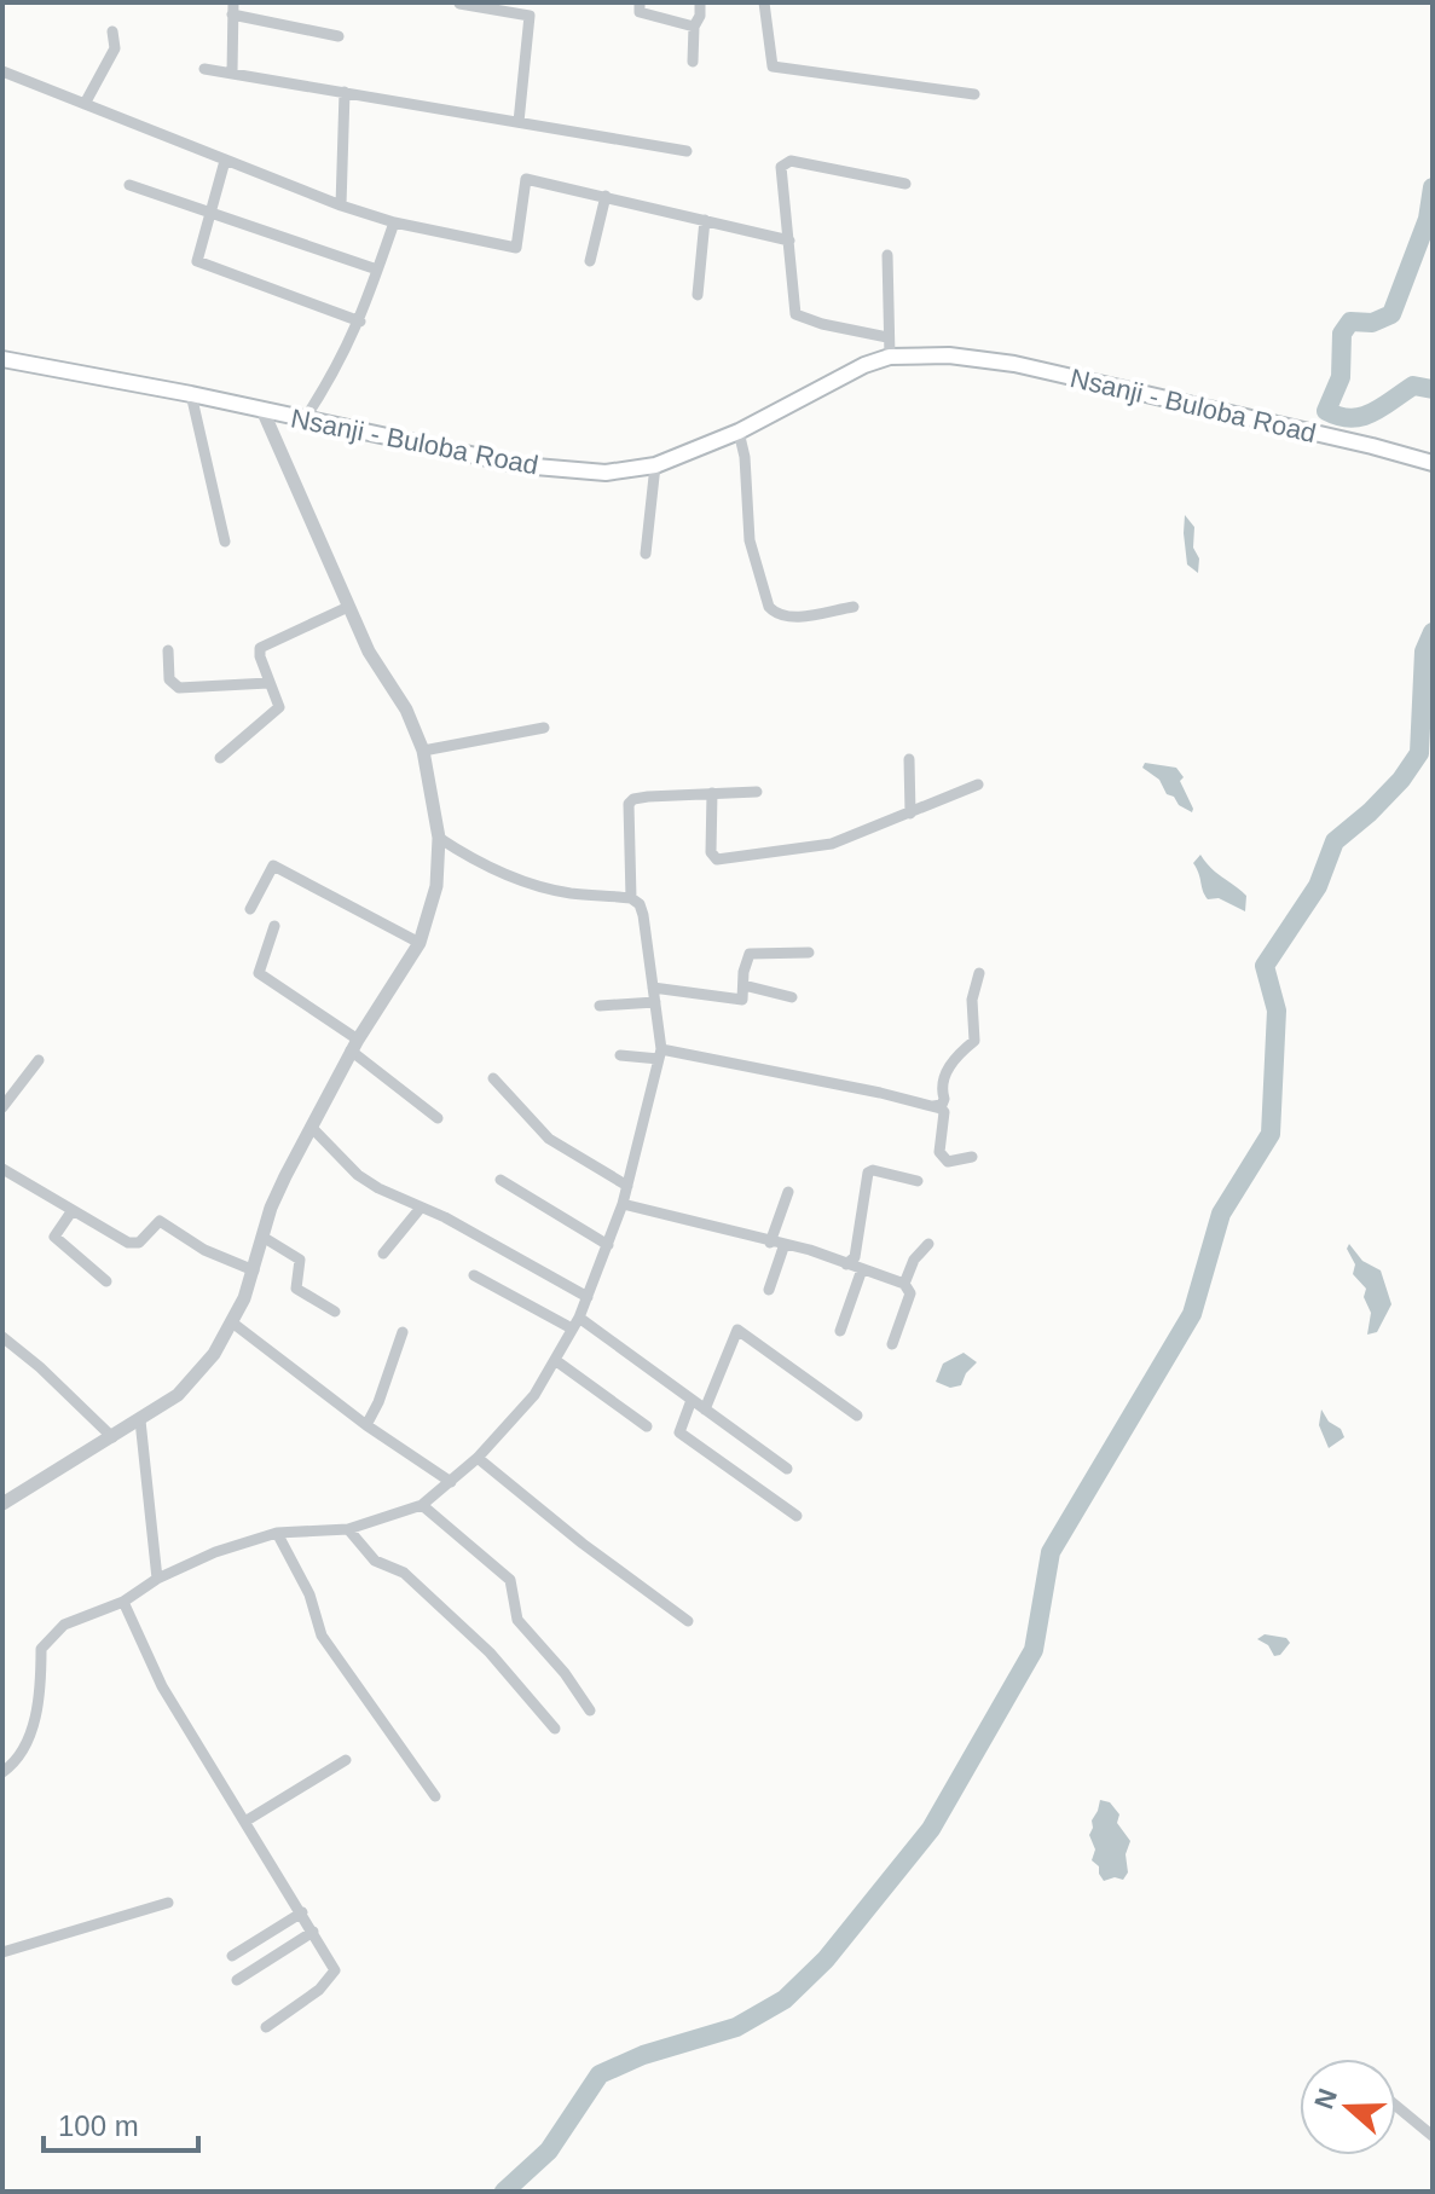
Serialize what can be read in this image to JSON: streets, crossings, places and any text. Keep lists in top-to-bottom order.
{
  "streets": {
    "main road": ["Nsanji - Buloba Road"]
  },
  "scale_bar": "100 m",
  "north": "left"
}
